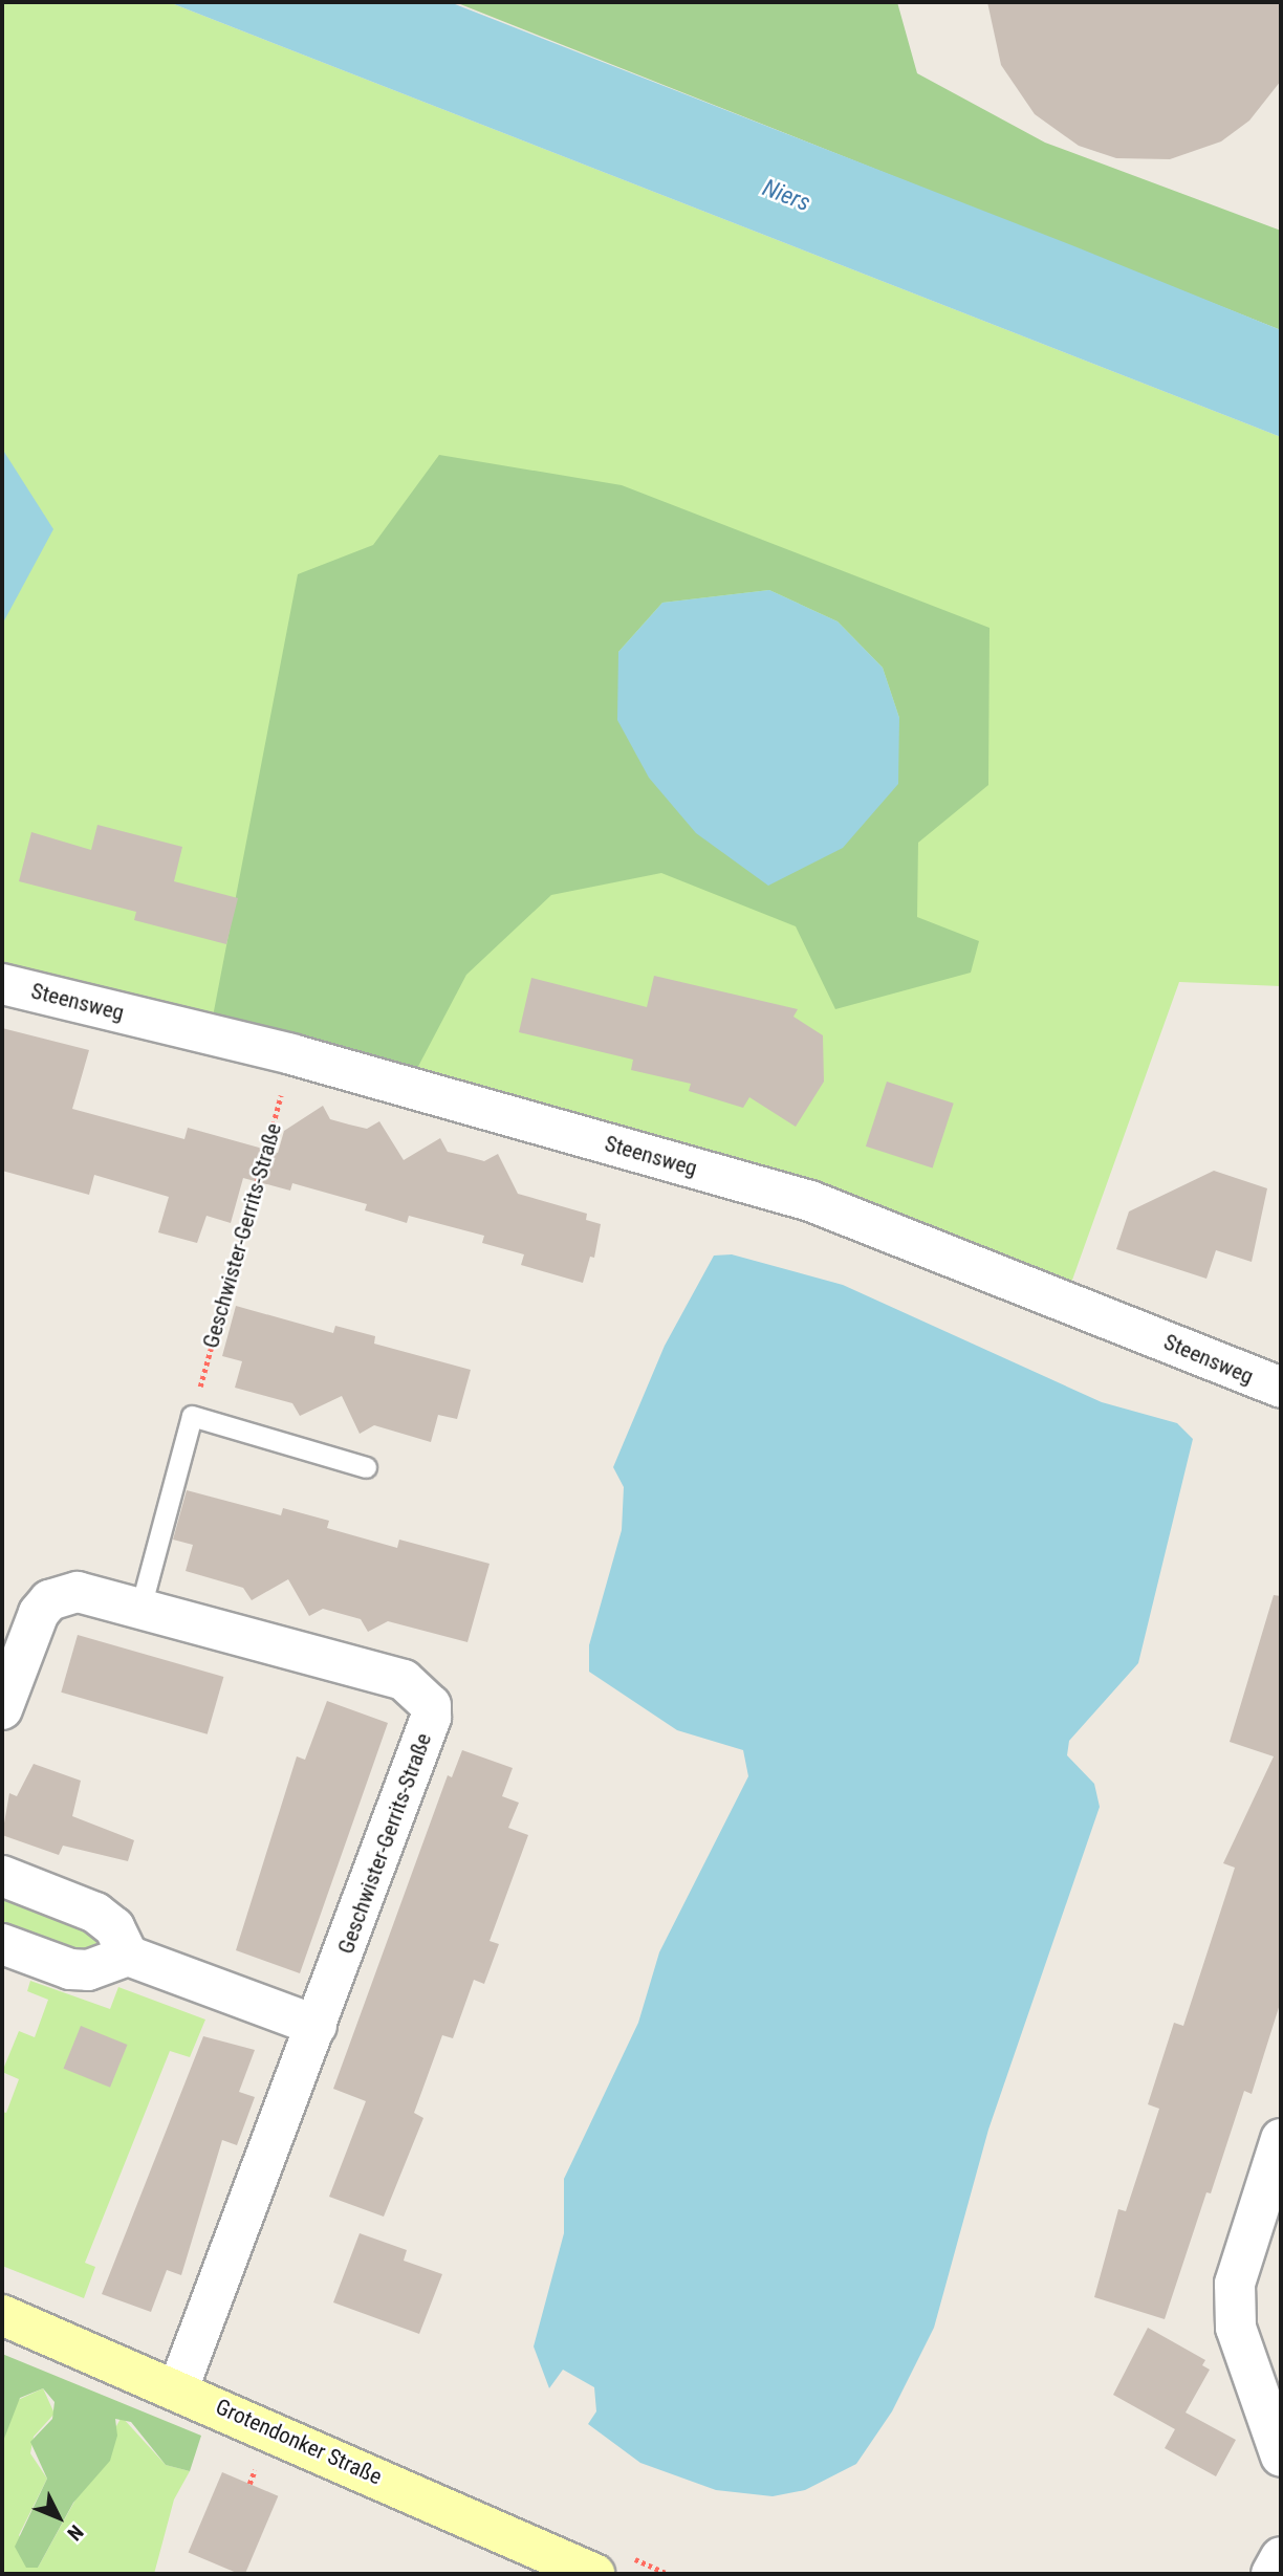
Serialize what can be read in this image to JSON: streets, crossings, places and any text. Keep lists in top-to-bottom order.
{
  "streets": {
    "main road": ["Grotendonker Straße"],
    "street": ["Steensweg", "Geschwister-Gerrits-Straße"]
  },
  "crossings": [
    ["Steensweg", "Geschwister-Gerrits-Straße"],
    ["Geschwister-Gerrits-Straße", "Grotendonker Straße"]
  ],
  "water": ["Niers"],
  "north": "bottom right"
}
